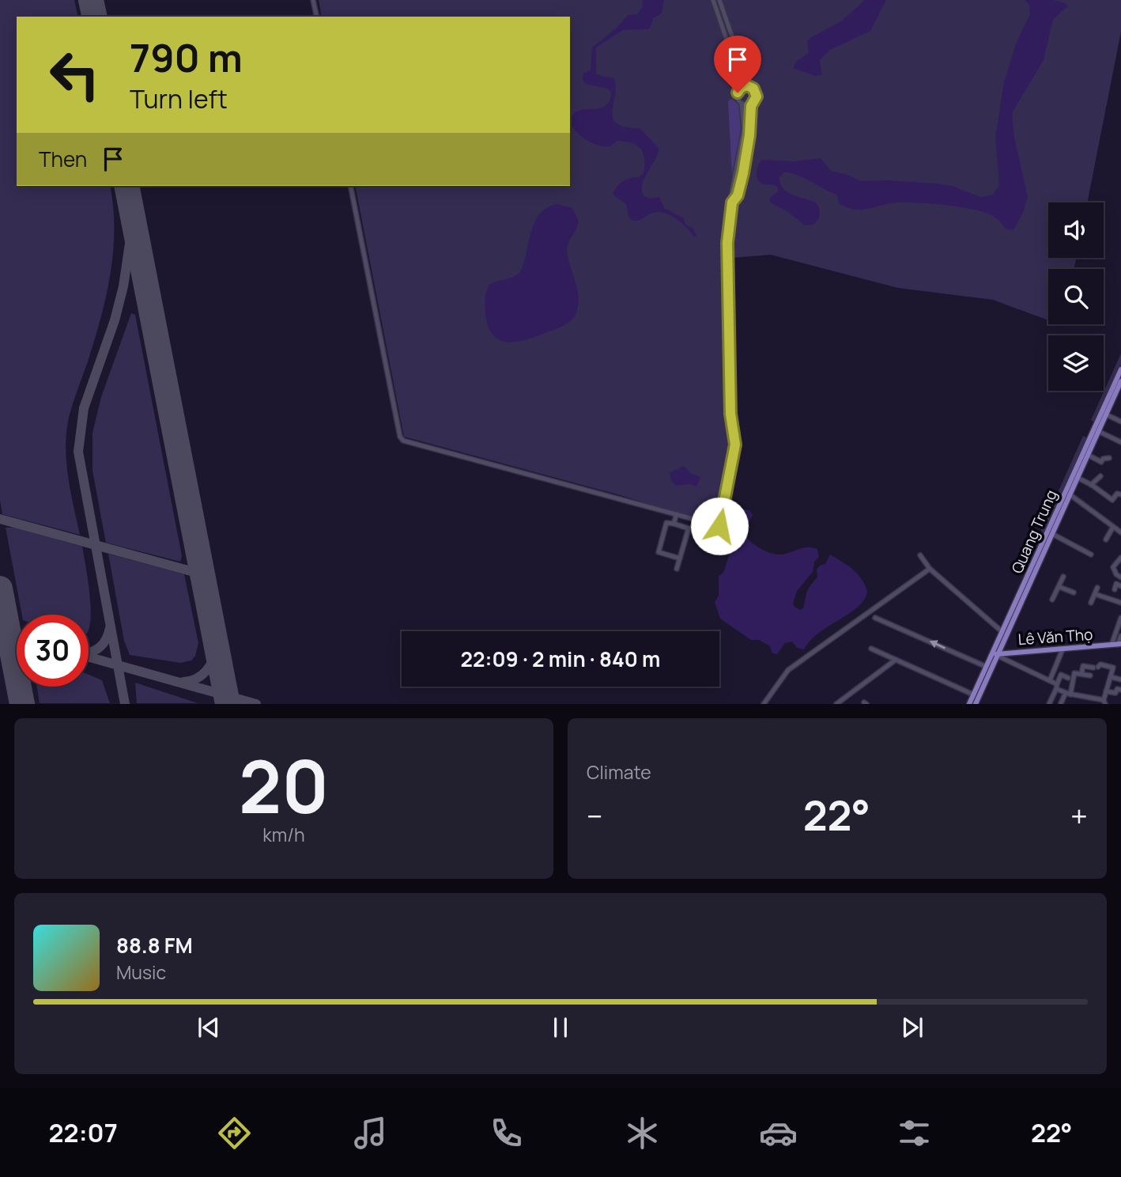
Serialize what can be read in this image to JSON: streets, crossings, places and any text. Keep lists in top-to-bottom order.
{
  "streets": {
    "main road": ["Quang Trung", "Lê Văn Thọ"]
  },
  "crossings": [
    ["Quang Trung", "Lê Văn Thọ"]
  ],
  "page": {
    "turn": ["790 m", "Turn left"],
    "then": "Then",
    "limit": "30",
    "trip": "22:09 · 2 min · 840 m",
    "tile": [
      ["20", "km/h"],
      "Climate"
    ],
    "heat": ["−", "22°", "+"],
    "song": ["88.8 FM", "Music"],
    "tabs": ["22:07", "22°"]
  }
}
